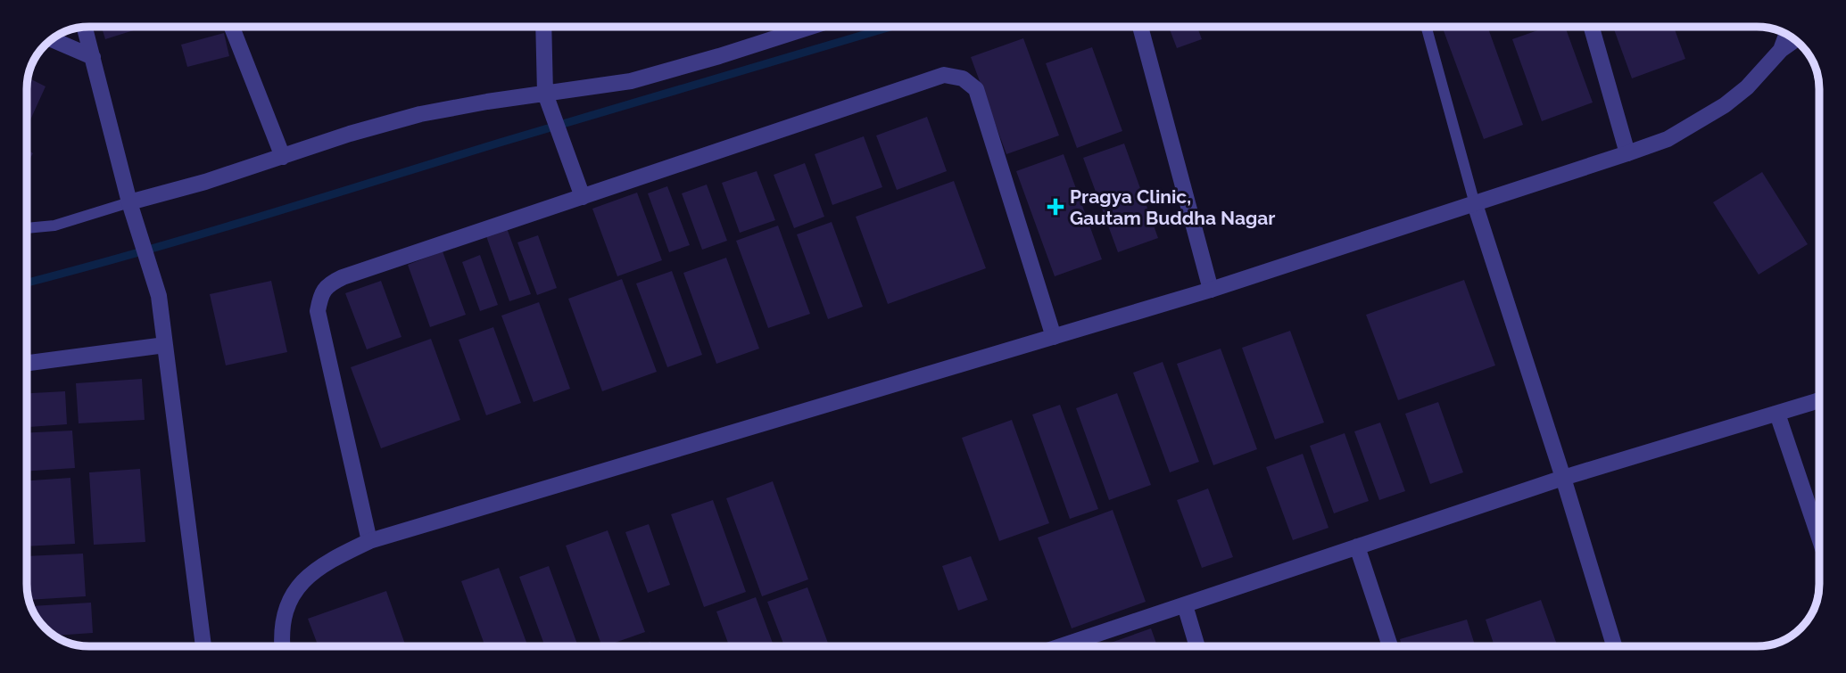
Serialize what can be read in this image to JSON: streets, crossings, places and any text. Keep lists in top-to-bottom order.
{
  "places": {
    "health": ["Pragya Clinic, Gautam Buddha Nagar"]
  }
}
